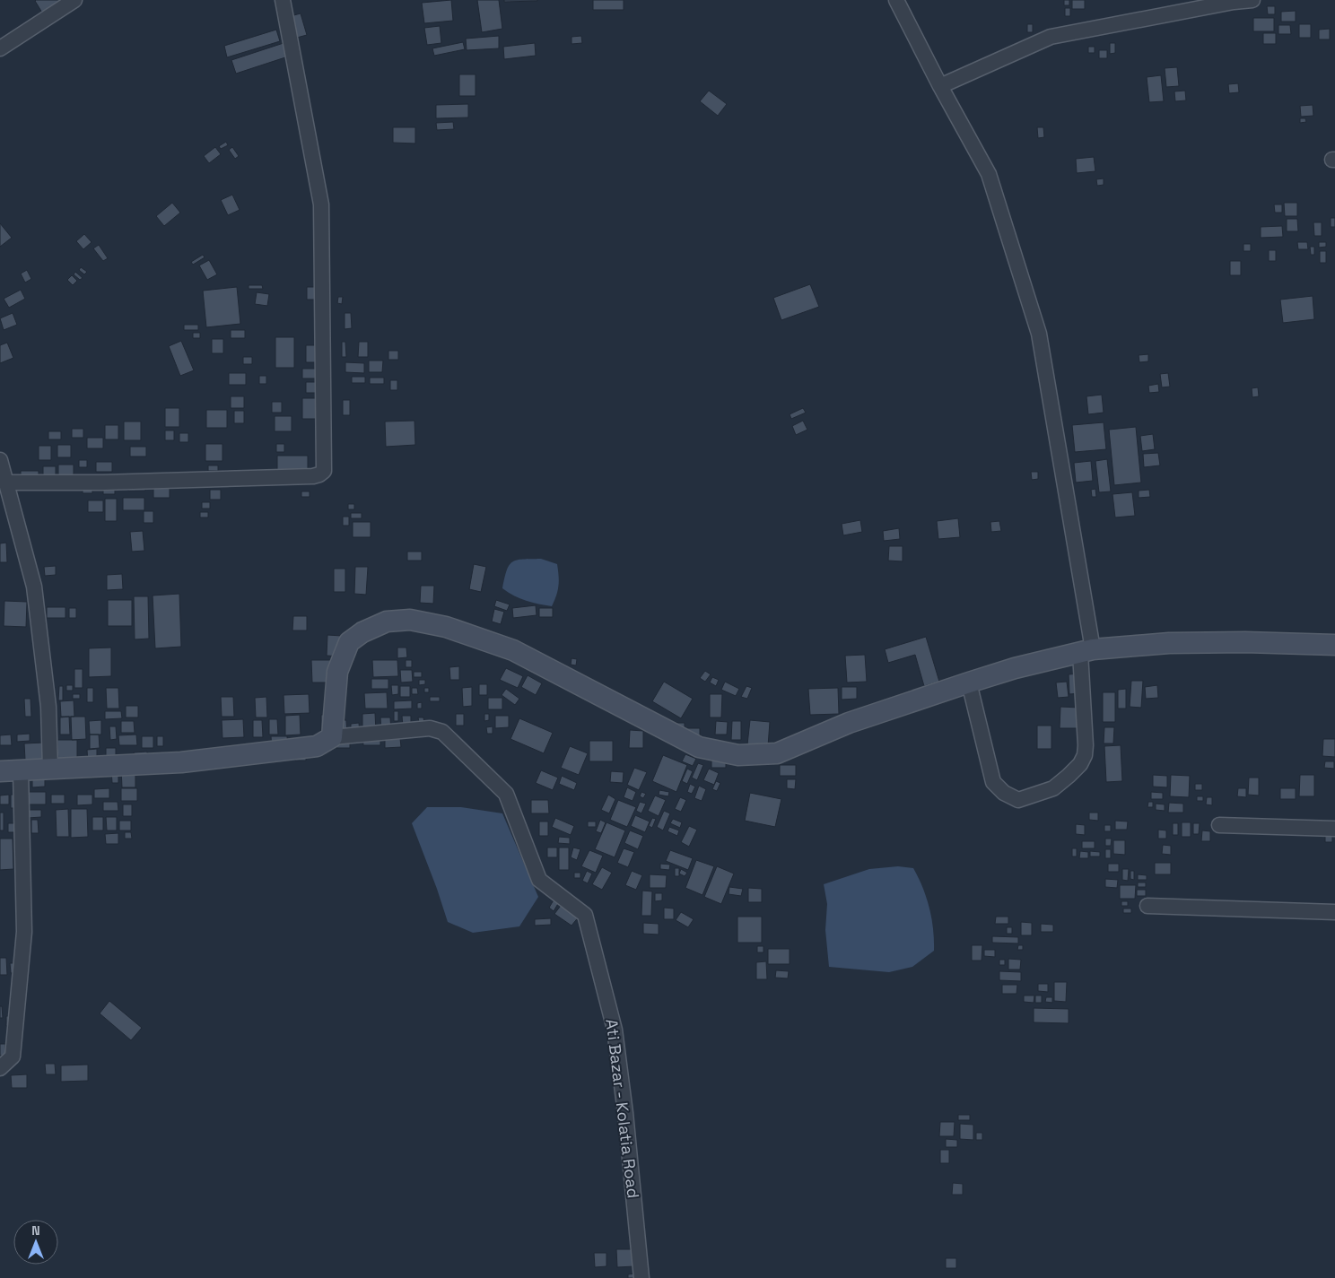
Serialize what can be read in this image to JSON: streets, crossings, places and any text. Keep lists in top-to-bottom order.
{
  "streets": {
    "street": ["Ati Bazar - Kolatia Road"]
  },
  "north": "top"
}
